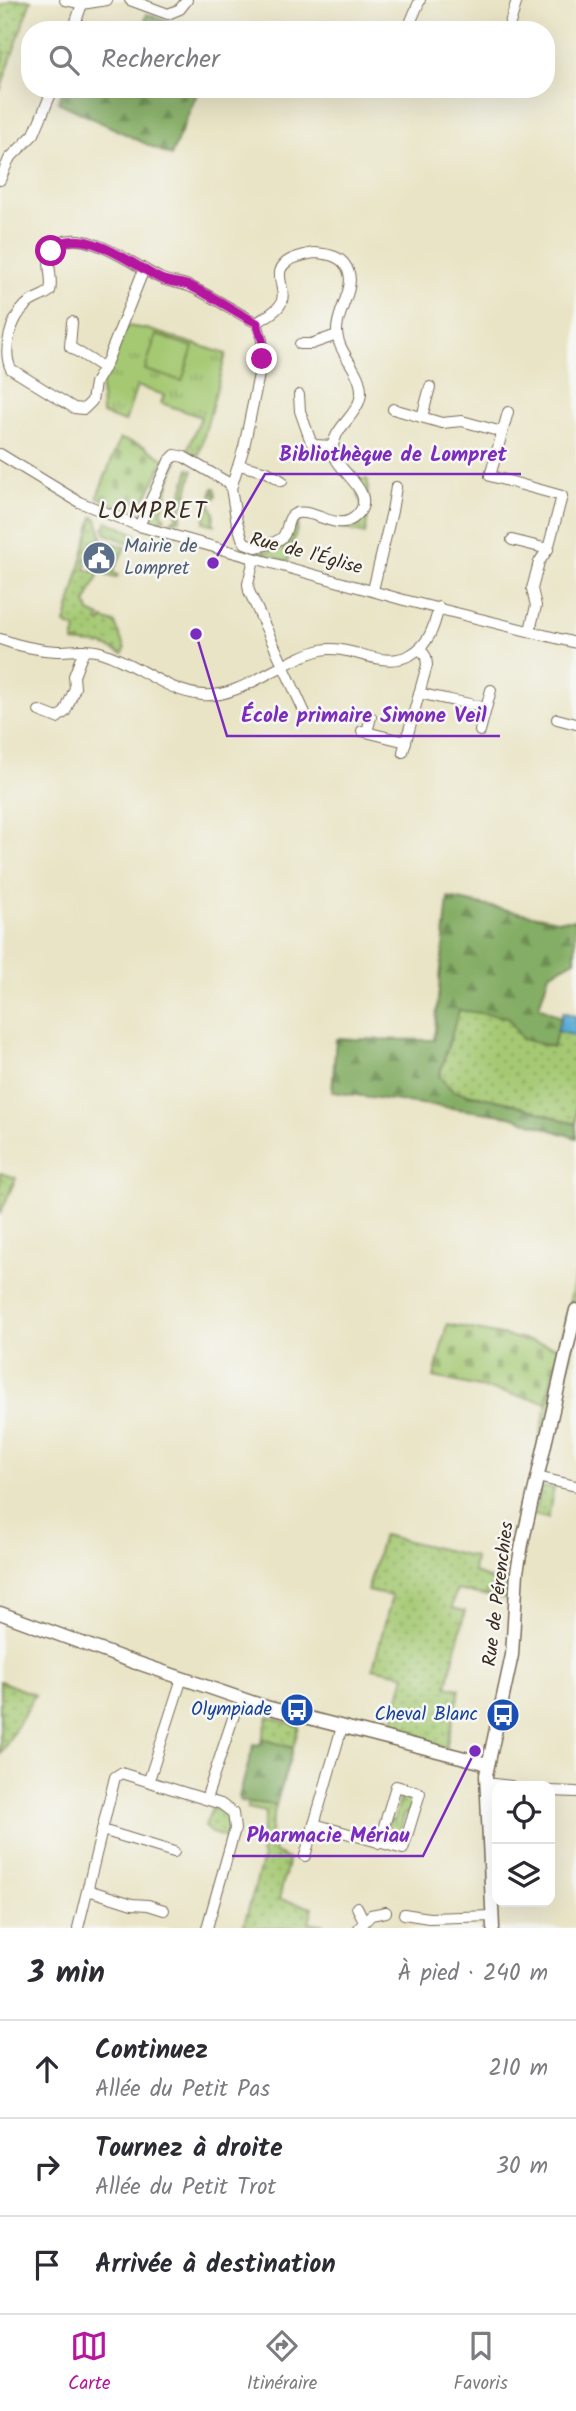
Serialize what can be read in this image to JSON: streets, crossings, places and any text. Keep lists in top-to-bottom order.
{
  "streets": {
    "main road": ["Rue de Pérenchies"],
    "street": ["Rue de l'Église"]
  },
  "districts": ["LOMPRET"],
  "places": {
    "public building": ["Mairie de Lompret"],
    "other": ["Bibliothèque de Lompret", "École primaire Simone Veil", "Pharmacie Mériau"],
    "bus stop": ["Olympiade", "Cheval Blanc"]
  },
  "page": {
    "search": "Rechercher",
    "heading": ["3 min", "À pied · 240 m"],
    "list": [
      ["Continuez", "Allée du Petit Pas", "210 m"],
      ["Tournez à droite", "Allée du Petit Trot", "30 m"],
      "Arrivée à destination"
    ],
    "nav": ["Carte", "Itinéraire", "Favoris"]
  }
}
